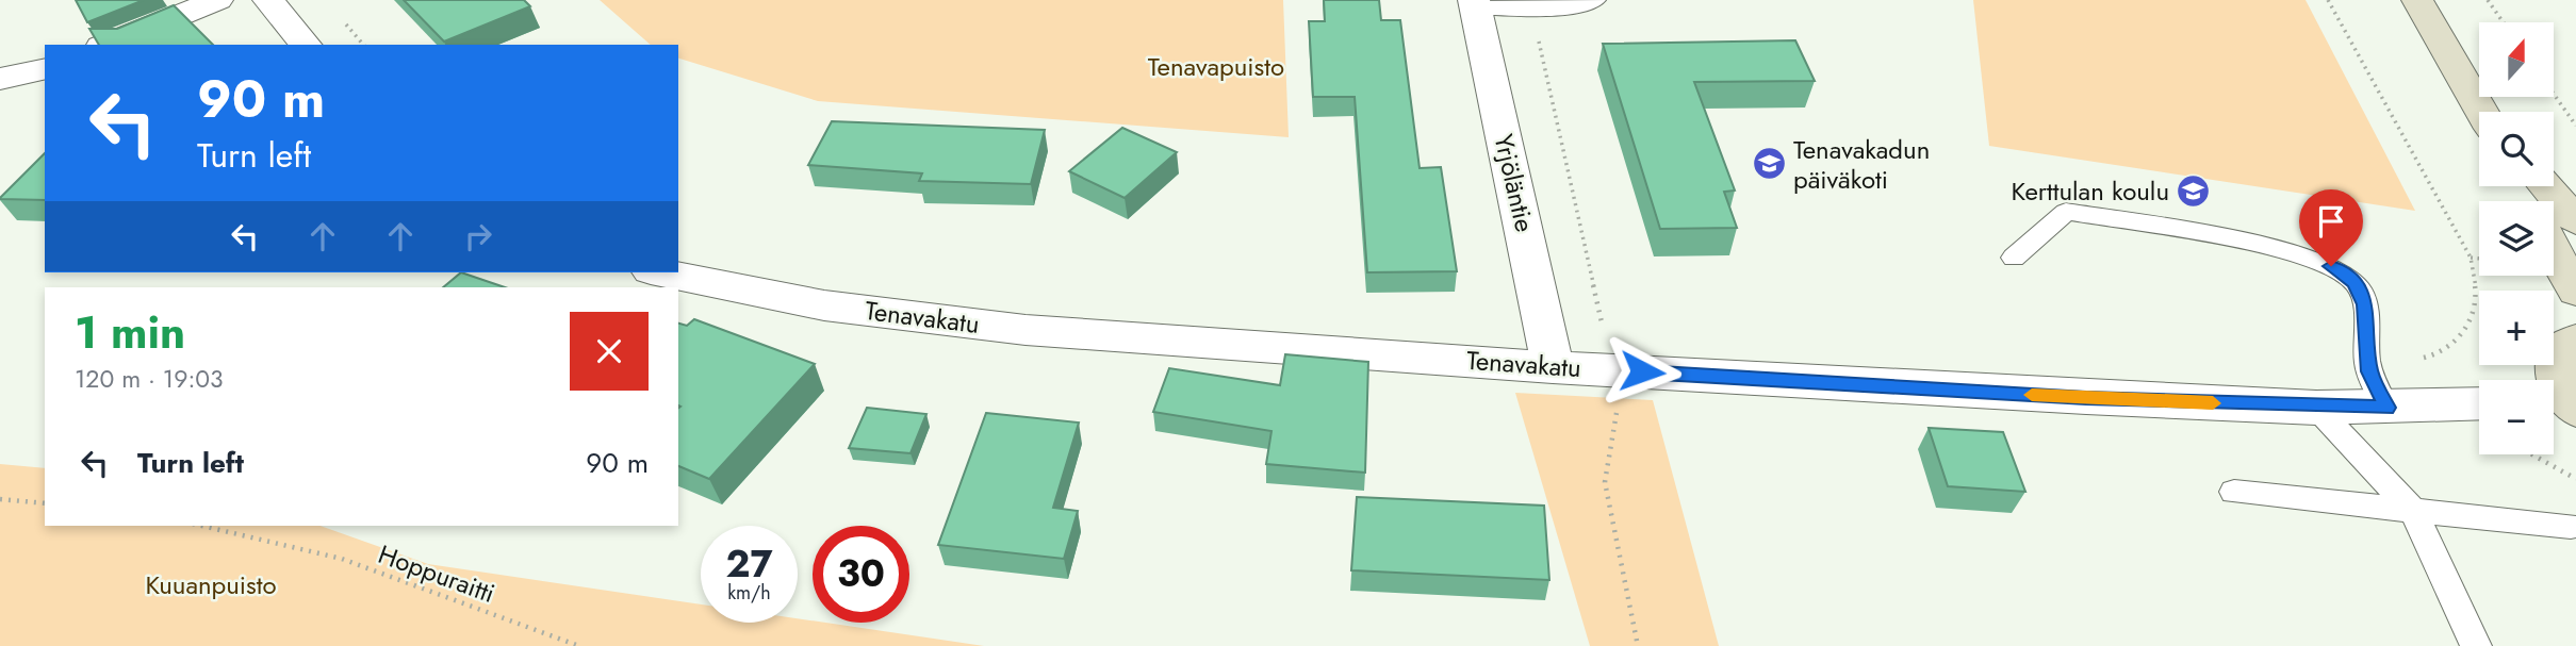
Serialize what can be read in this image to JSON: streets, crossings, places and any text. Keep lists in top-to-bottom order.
{
  "streets": {
    "street": ["Yrjöläntie", "Tenavakatu"],
    "path": ["Hoppuraitti"]
  },
  "crossings": [
    ["Yrjöläntie", "Tenavakatu"]
  ],
  "parks": ["Tenavapuisto", "Kuuanpuisto"],
  "places": {
    "school or university": ["Tenavakadun päiväkoti", "Kerttulan koulu"]
  },
  "north": "top",
  "page": {
    "map_buttons": ["+", "−"],
    "turn": ["90 m", "Turn left"],
    "heading": ["1 min", "120 m · 19:03"],
    "list": [
      {
        "name": "Turn left",
        "value": "90 m"
      }
    ],
    "speed": "27 km/h",
    "limit": "30"
  }
}
